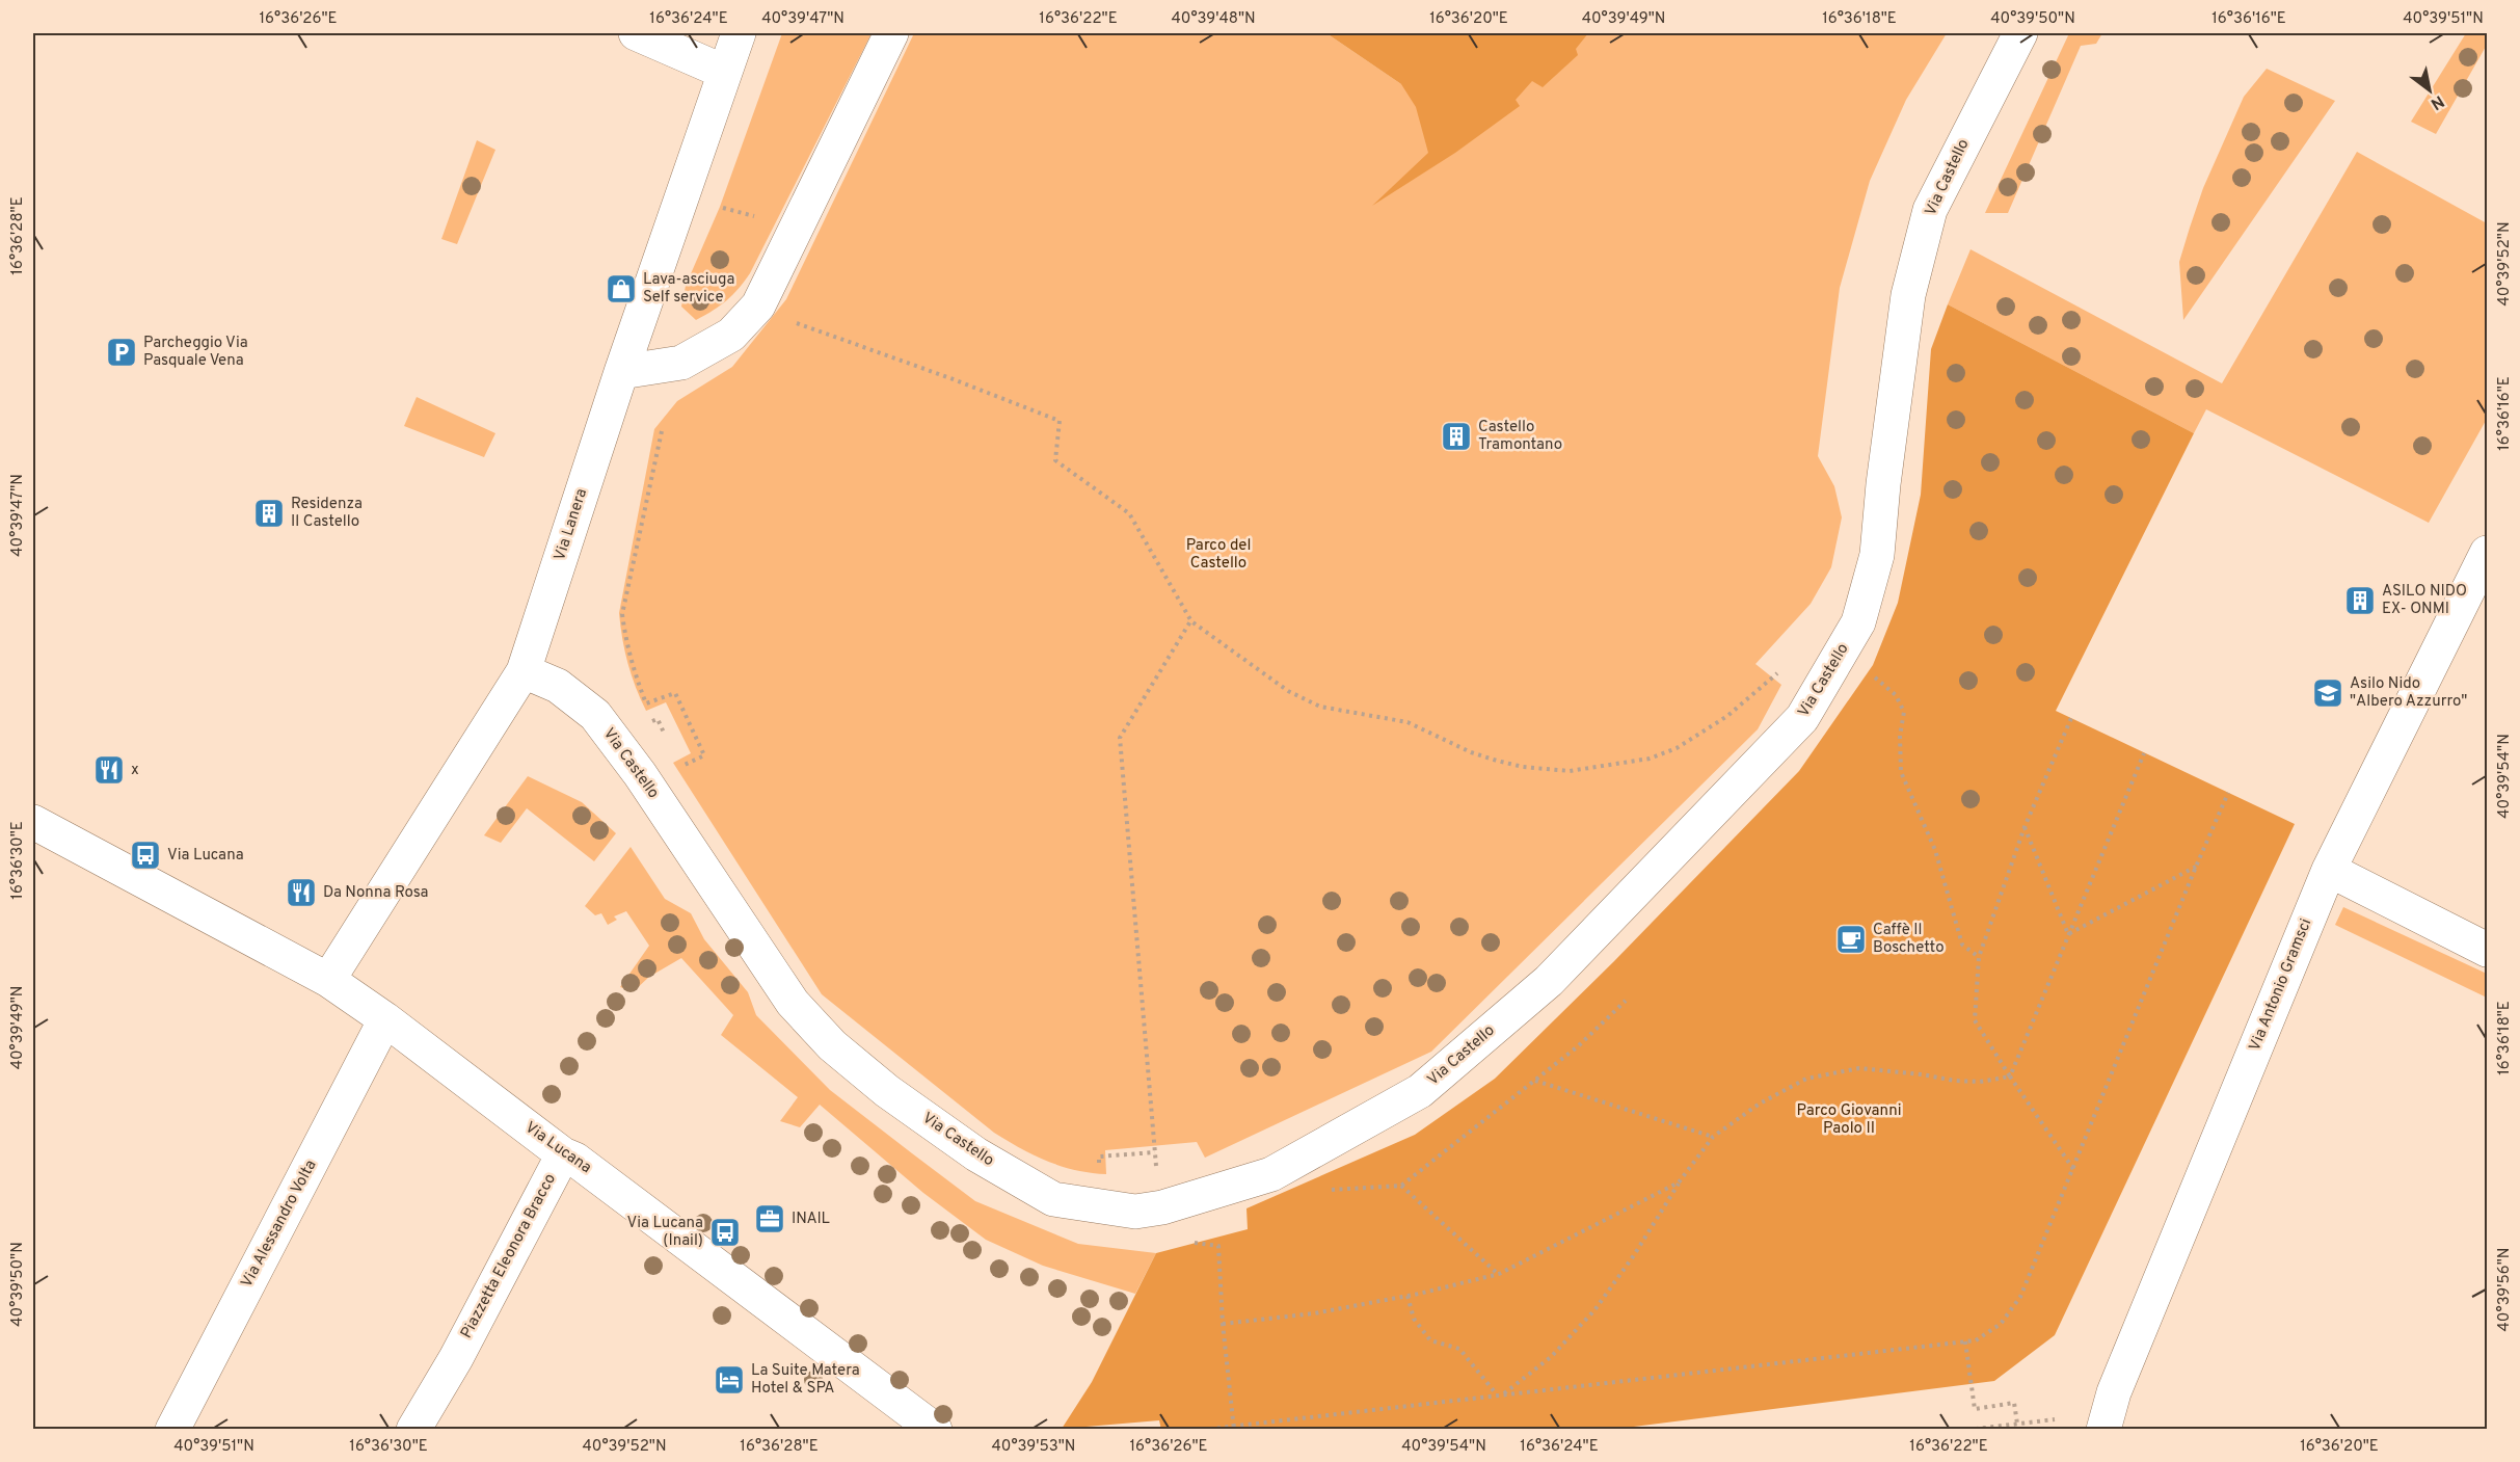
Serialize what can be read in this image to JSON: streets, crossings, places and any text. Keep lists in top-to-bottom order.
{
  "streets": {
    "street": [
      "Via Castello",
      "Via Lanera",
      "Via Antonio Gramsci",
      "Via Lucana",
      "Via Alessandro Volta",
      "Piazzetta Eleonora Bracco"
    ]
  },
  "crossings": [
    ["Via Castello", "Via Lanera"],
    ["Via Lanera", "Via Lucana"],
    ["Via Lucana", "Via Alessandro Volta"],
    ["Via Lucana", "Piazzetta Eleonora Bracco"]
  ],
  "parks": ["Parco del Castello", "Parco Giovanni Paolo II"],
  "places": {
    "shop": ["Lava-asciuga Self service"],
    "parking": ["Parcheggio Via Pasquale Vena"],
    "building": ["Castello Tramontano", "Residenza Il Castello", "ASILO NIDO EX- ONMI"],
    "school or university": ["Asilo Nido \"Albero Azzurro\""],
    "restaurant": ["x", "Da Nonna Rosa"],
    "bus stop": ["Via Lucana", "Via Lucana (Inail)"],
    "cafe": ["Caffè Il Boschetto"],
    "office": ["INAIL"],
    "hotel": ["La Suite Matera Hotel & SPA"]
  },
  "north": "bottom right",
  "coordinates": [
    "16°36'26\"E",
    "16°36'24\"E",
    "40°39'47\"N",
    "16°36'22\"E",
    "40°39'48\"N",
    "16°36'20\"E",
    "40°39'49\"N",
    "16°36'18\"E",
    "40°39'50\"N",
    "16°36'16\"E",
    "40°39'51\"N",
    "16°36'28\"E",
    "40°39'52\"N",
    "40°39'54\"N",
    "16°36'30\"E",
    "40°39'56\"N",
    "40°39'53\"N"
  ]
}
